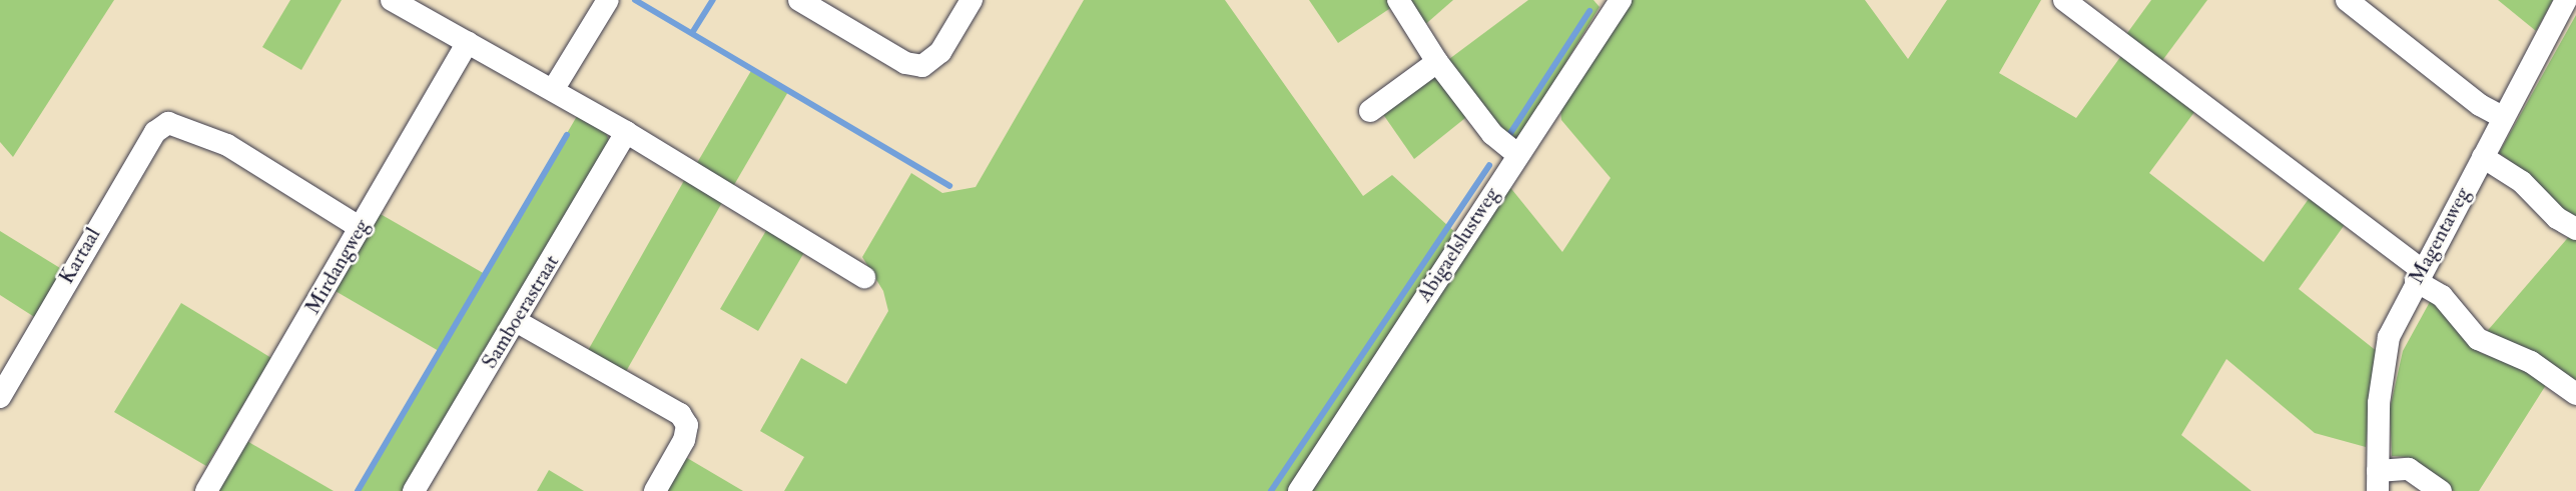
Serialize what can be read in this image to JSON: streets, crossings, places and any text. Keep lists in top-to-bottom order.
{
  "streets": {
    "street": [
      "Magentaweg",
      "Abigaelslustweg",
      "Kartaal",
      "Mirdangweg",
      "Samboerastraat"
    ]
  },
  "crossings": [
    ["Kartaal", "Mirdangweg"]
  ]
}
